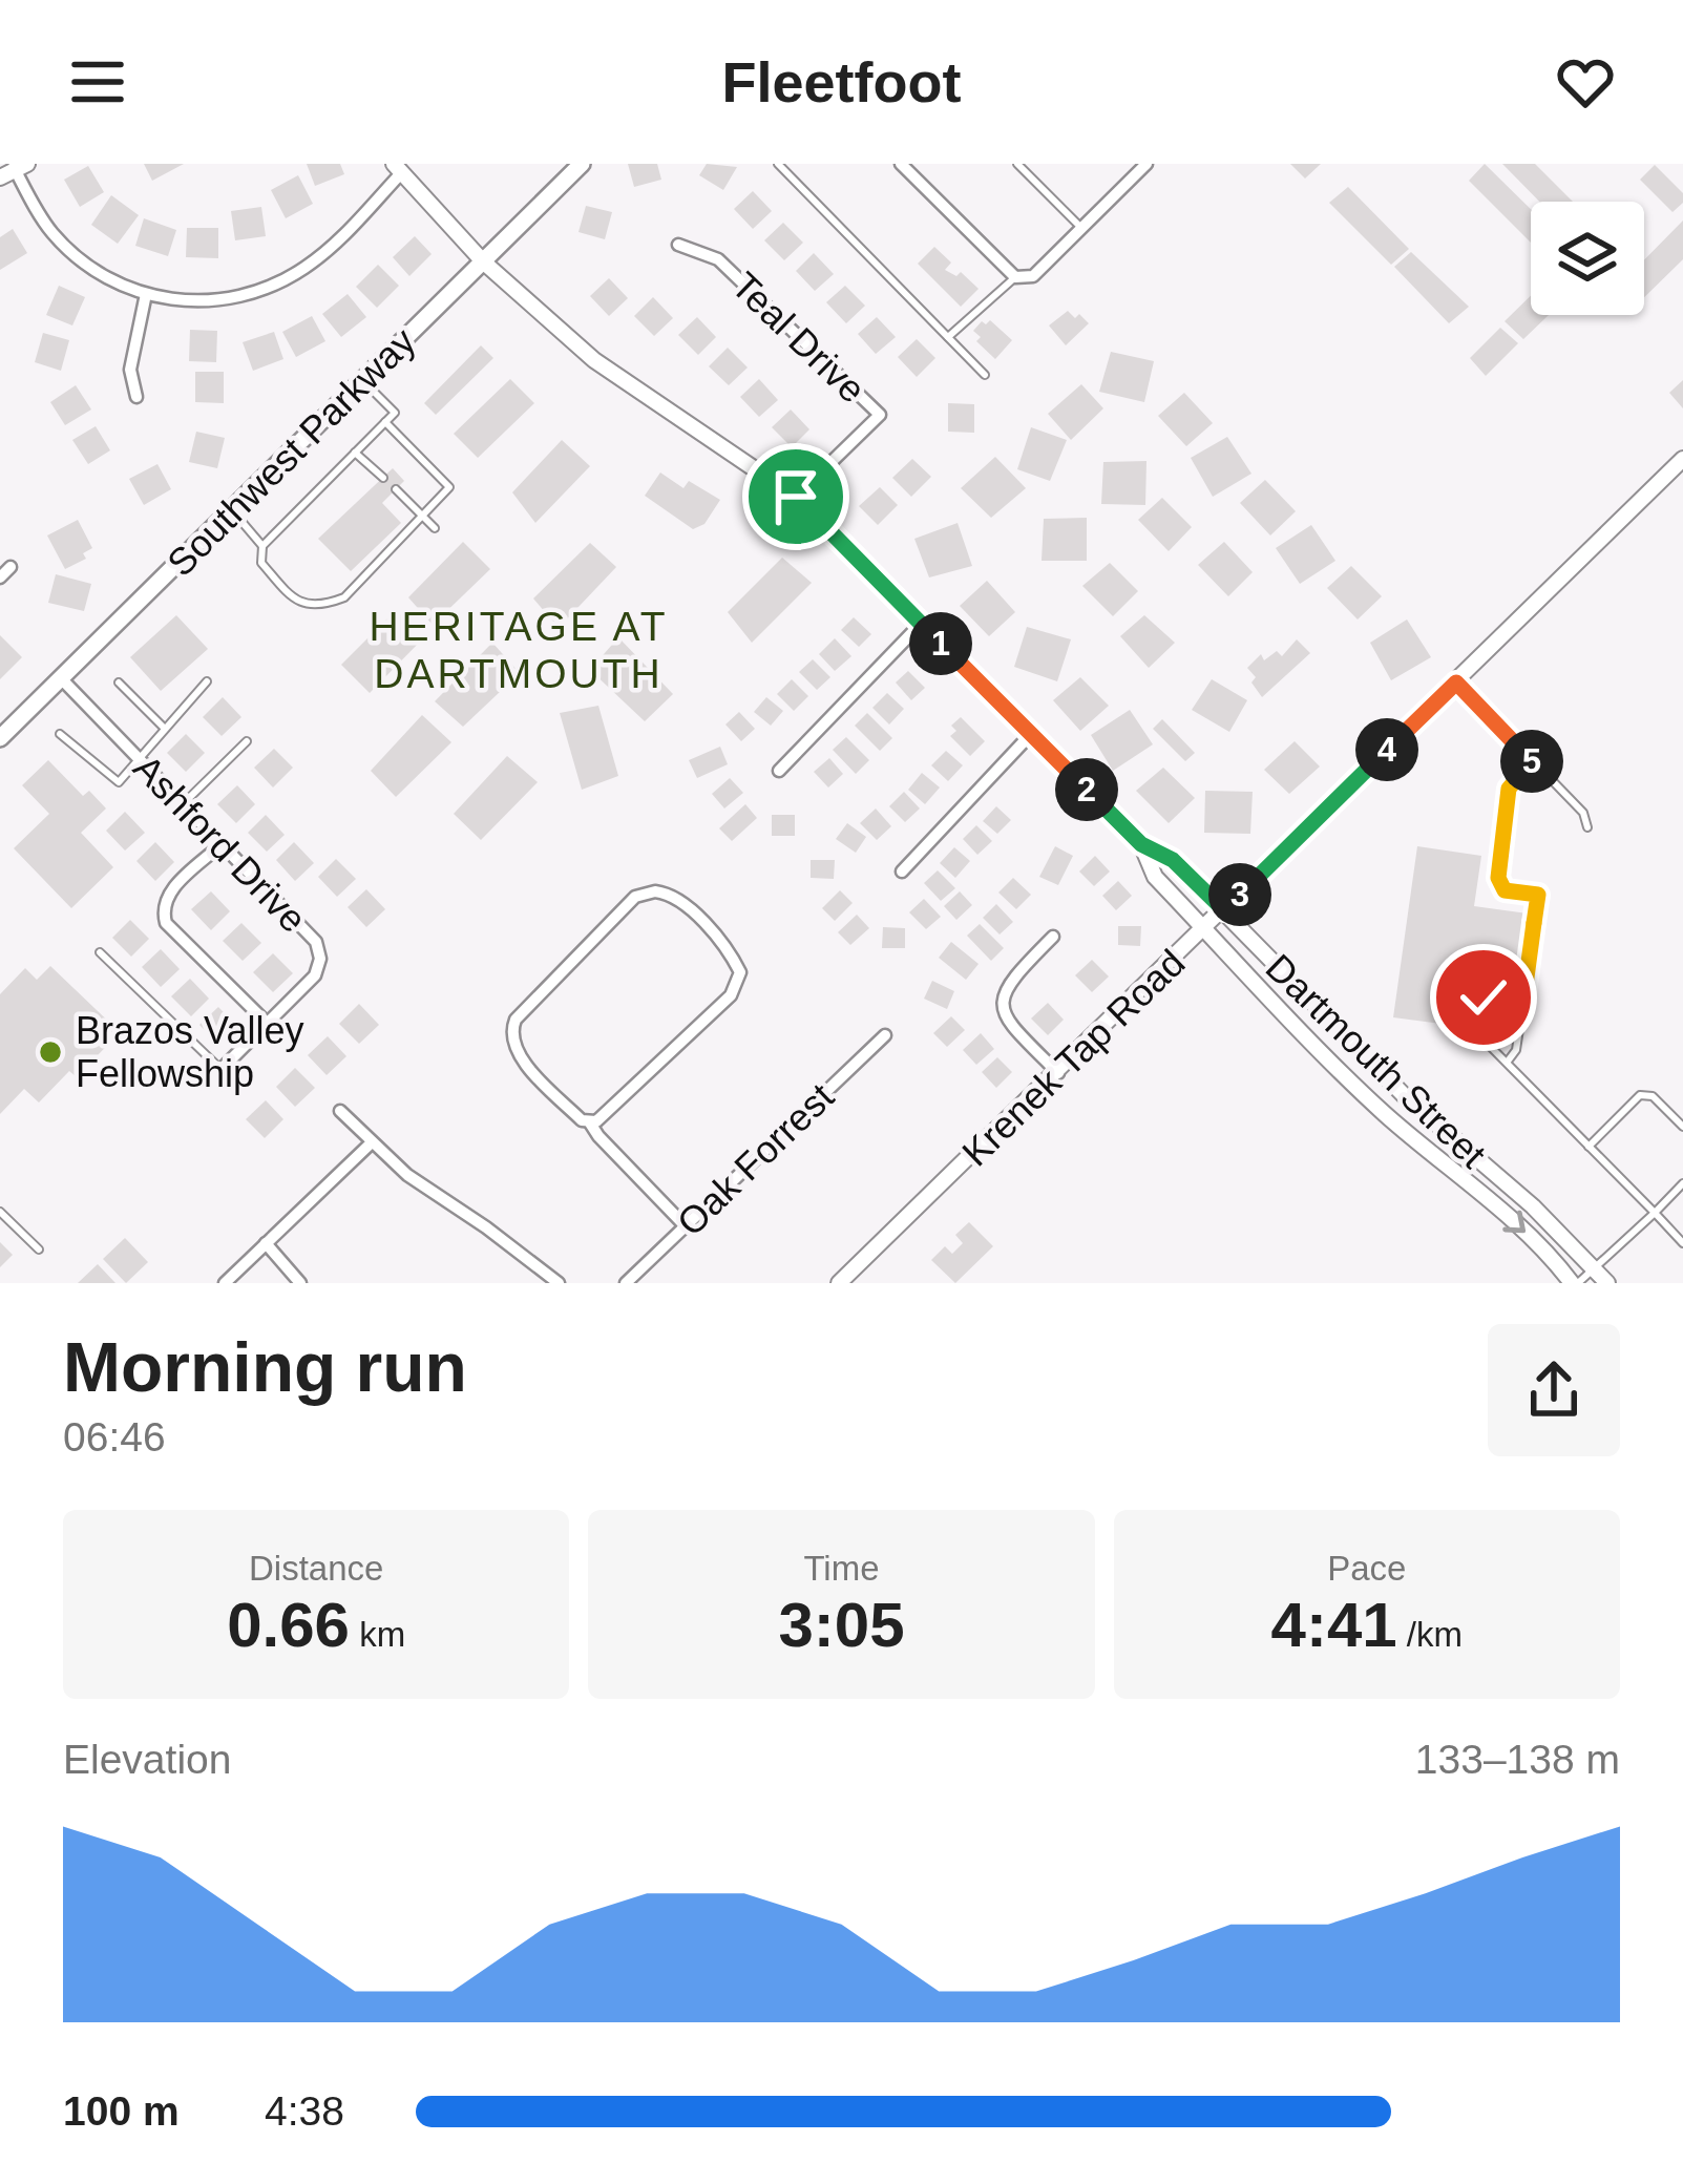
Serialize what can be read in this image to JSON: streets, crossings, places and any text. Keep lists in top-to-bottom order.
{
  "streets": {
    "main road": ["Southwest Parkway"],
    "street": [
      "Teal Drive",
      "Ashford Drive",
      "Krenek Tap Road",
      "Dartmouth Street",
      "Oak Forrest"
    ]
  },
  "crossings": [
    ["Teal Drive", "Dartmouth Street"],
    ["Southwest Parkway", "Ashford Drive"],
    ["Southwest Parkway", "Dartmouth Street"],
    ["Krenek Tap Road", "Dartmouth Street"]
  ],
  "districts": ["HERITAGE AT DARTMOUTH"],
  "places": ["Brazos Valley Fellowship"],
  "page": {
    "header": "Fleetfoot",
    "pins": [
      "1",
      "4",
      "5",
      "2",
      "3"
    ],
    "heading": ["Morning run", "06:46"],
    "stats": [
      ["Distance", "0.66 km"],
      ["Time", "3:05"],
      ["Pace", "4:41 /km"]
    ],
    "chart": ["Elevation", "133–138 m"],
    "list": [
      {
        "name": "100 m",
        "note": "4:38"
      }
    ]
  }
}
